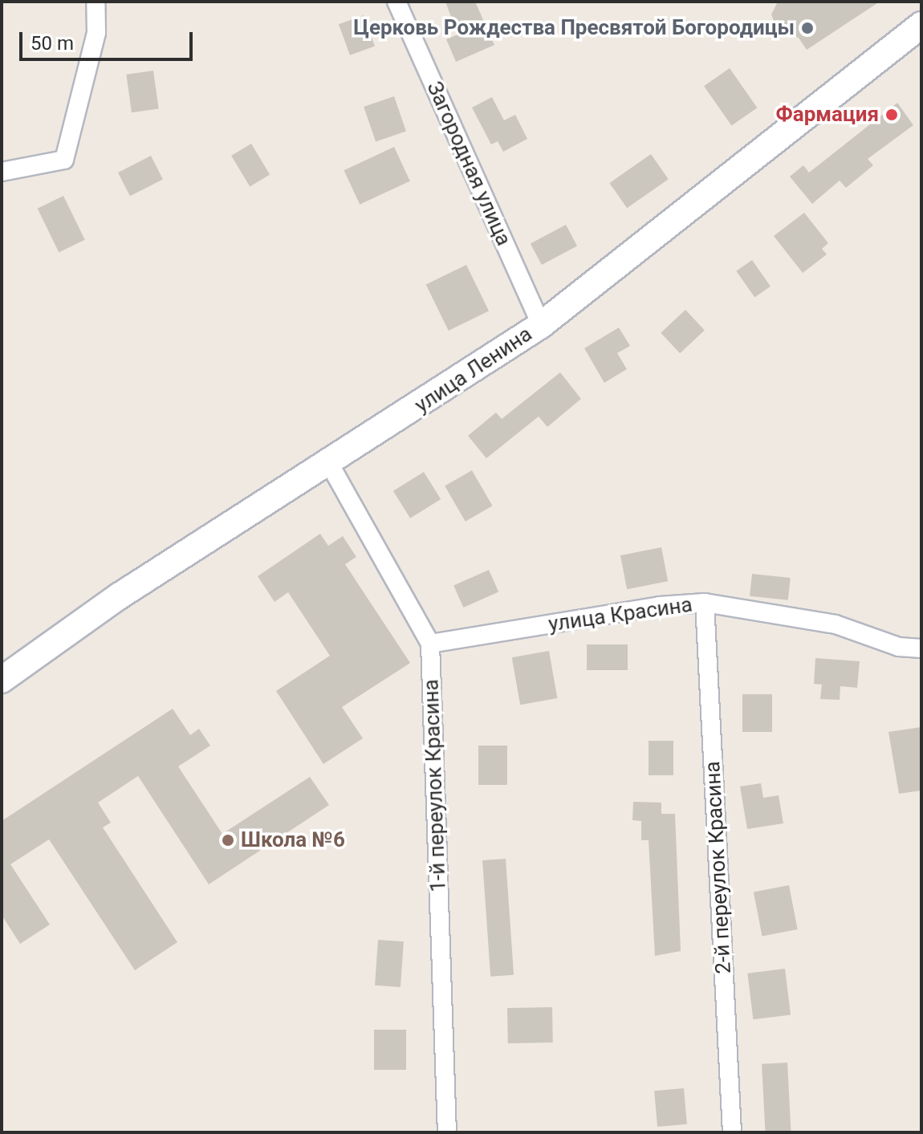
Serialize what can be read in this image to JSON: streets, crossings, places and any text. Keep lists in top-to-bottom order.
{
  "streets": {
    "main road": ["улица Ленина"],
    "street": [
      "Загородная улица",
      "улица Красина",
      "1-й переулок Красина",
      "2-й переулок Красина"
    ]
  },
  "crossings": [
    ["Загородная улица", "улица Ленина"],
    ["улица Ленина", "1-й переулок Красина"],
    ["улица Красина", "1-й переулок Красина"],
    ["улица Красина", "2-й переулок Красина"]
  ],
  "places": ["Церковь Рождества Пресвятой Богородицы", "Фармация", "Школа №6"],
  "scale_bar": "50 m"
}
